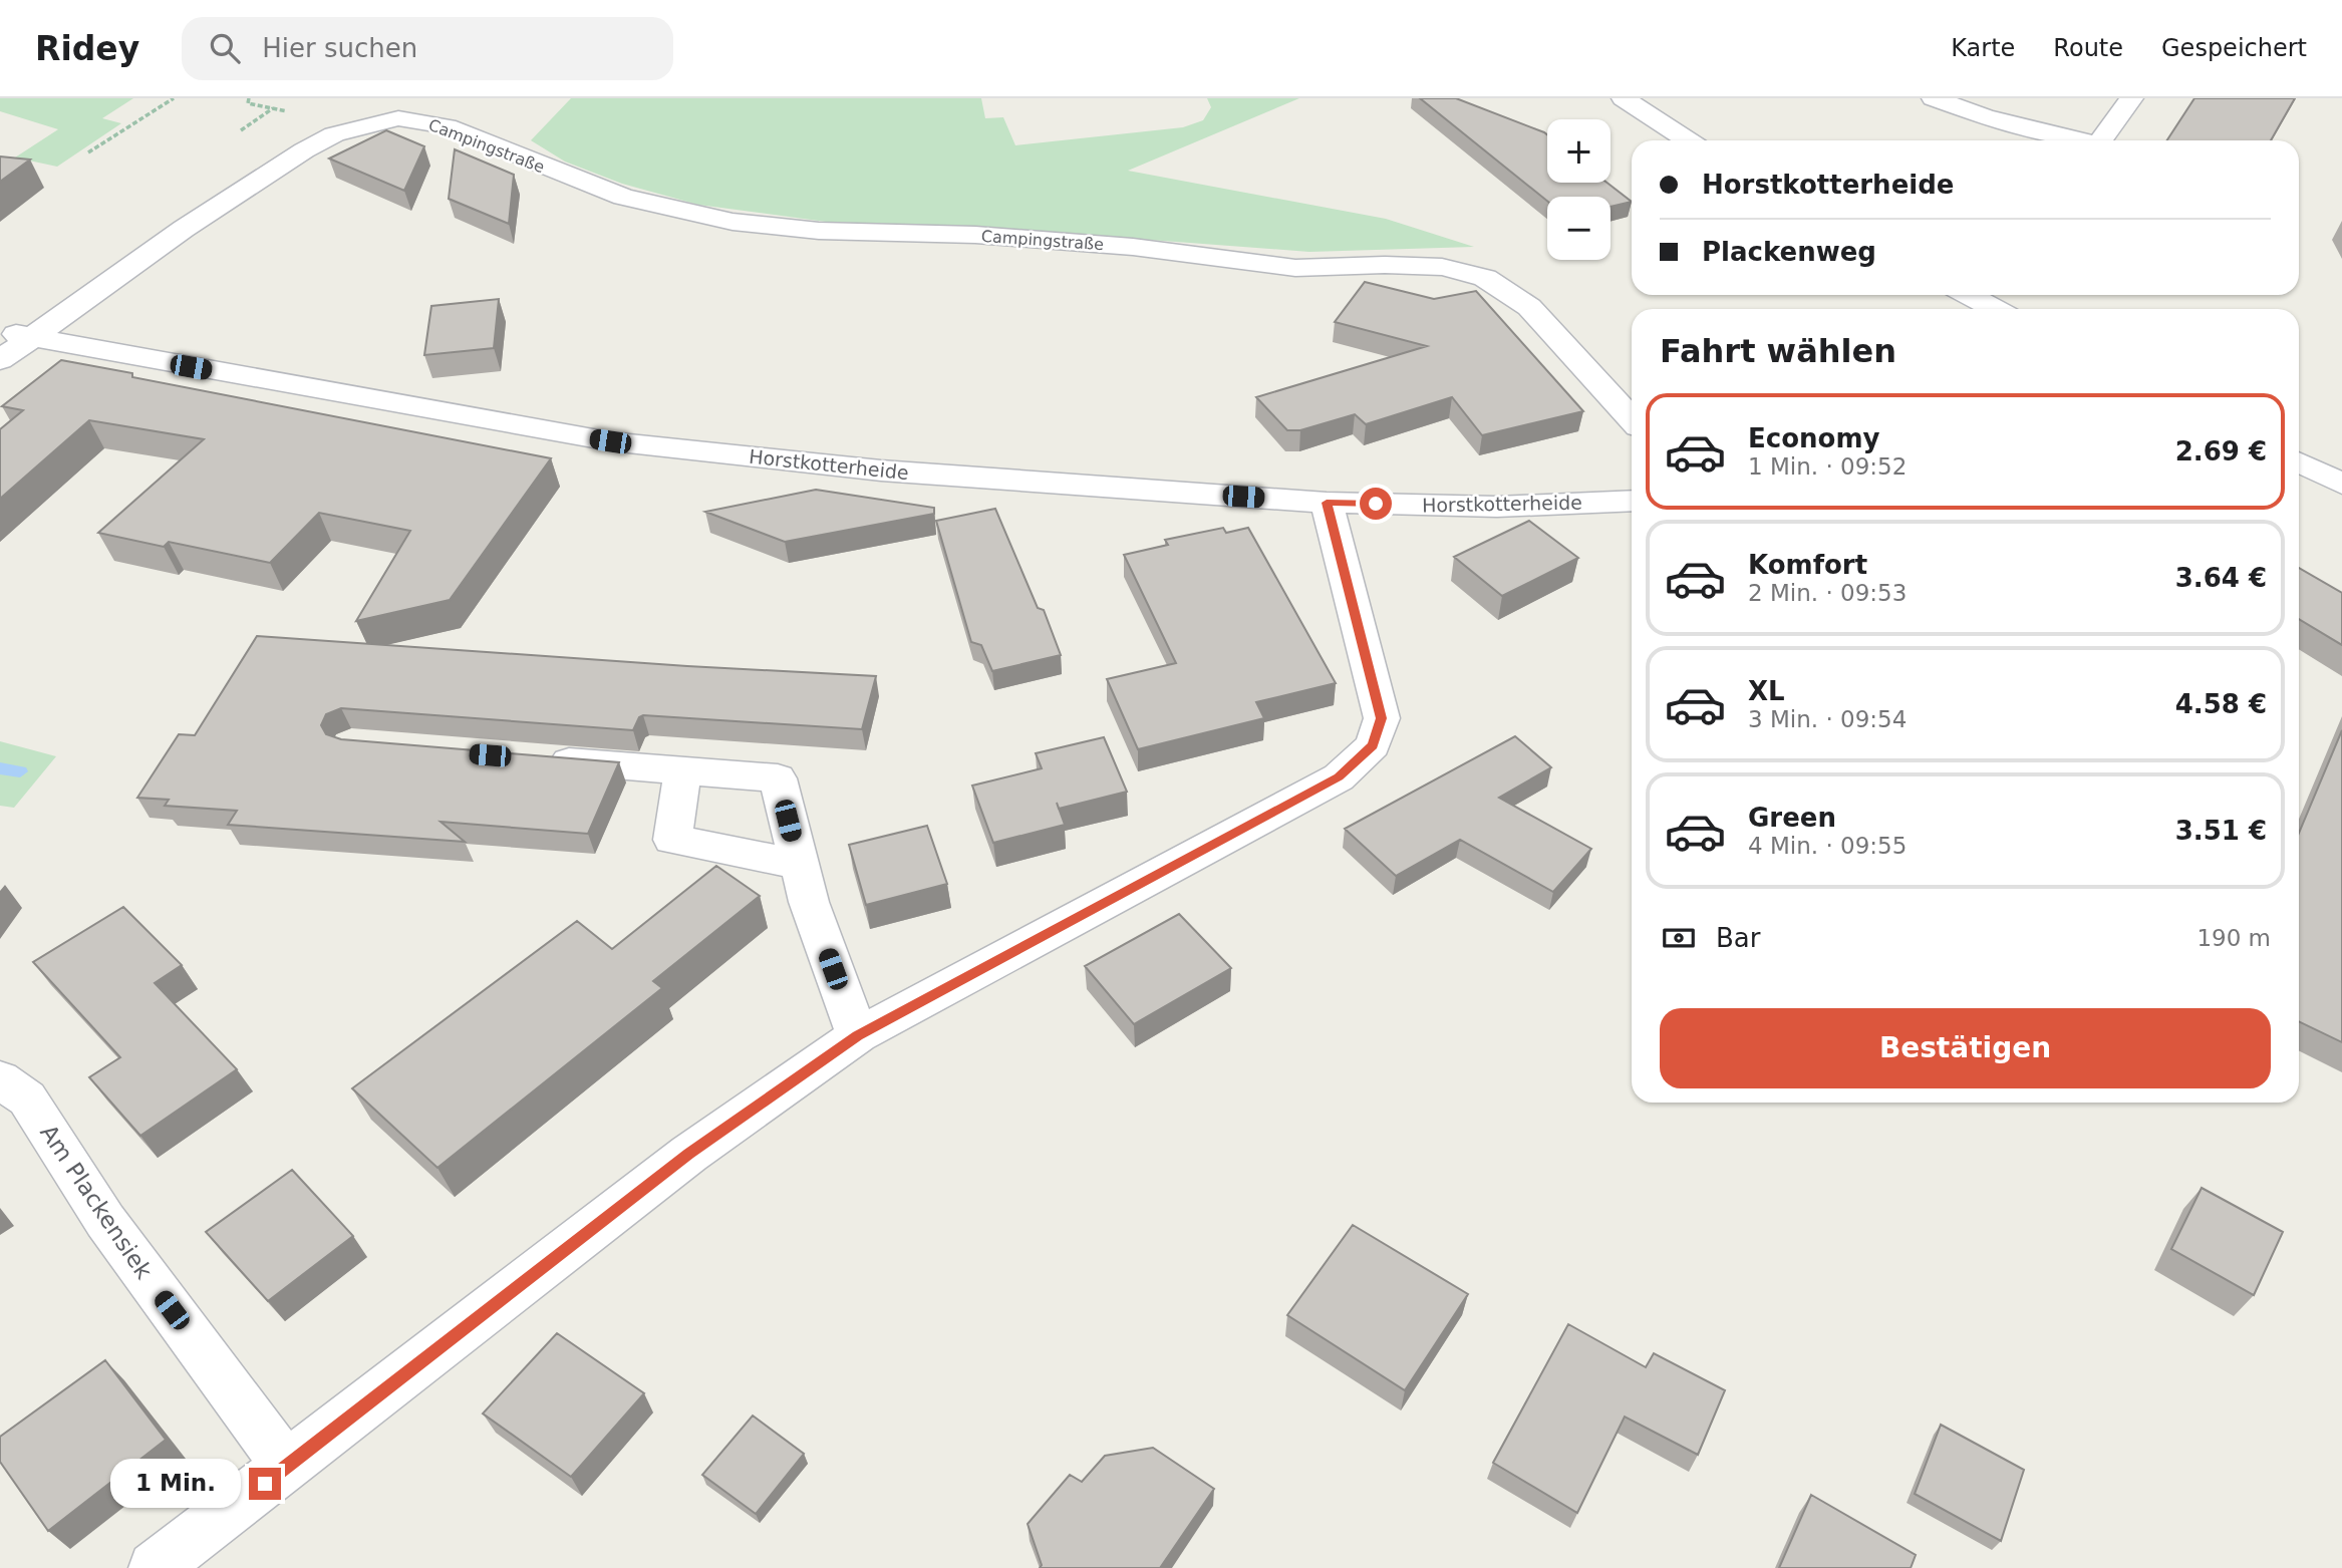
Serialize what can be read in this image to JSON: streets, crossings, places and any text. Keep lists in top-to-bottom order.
{
  "streets": {
    "street": ["Campingstraße", "Horstkotterheide", "Am Plackensiek"]
  },
  "crossings": [
    ["Campingstraße", "Horstkotterheide"]
  ],
  "page": {
    "header": "Ridey",
    "search": "Hier suchen",
    "nav": ["Karte", "Route", "Gespeichert"],
    "map_buttons": ["+", "−"],
    "banner": ["Horstkotterheide", "Plackenweg"],
    "heading": "Fahrt wählen",
    "list": [
      {
        "name": "Economy",
        "note": "1 Min. · 09:52",
        "value": "2.69 €"
      },
      {
        "name": "Komfort",
        "note": "2 Min. · 09:53",
        "value": "3.64 €"
      },
      {
        "name": "XL",
        "note": "3 Min. · 09:54",
        "value": "4.58 €"
      },
      {
        "name": "Green",
        "note": "4 Min. · 09:55",
        "value": "3.51 €"
      }
    ],
    "pay": ["Bar", "190 m"],
    "buttons": "Bestätigen",
    "bubble": "1 Min."
  }
}
